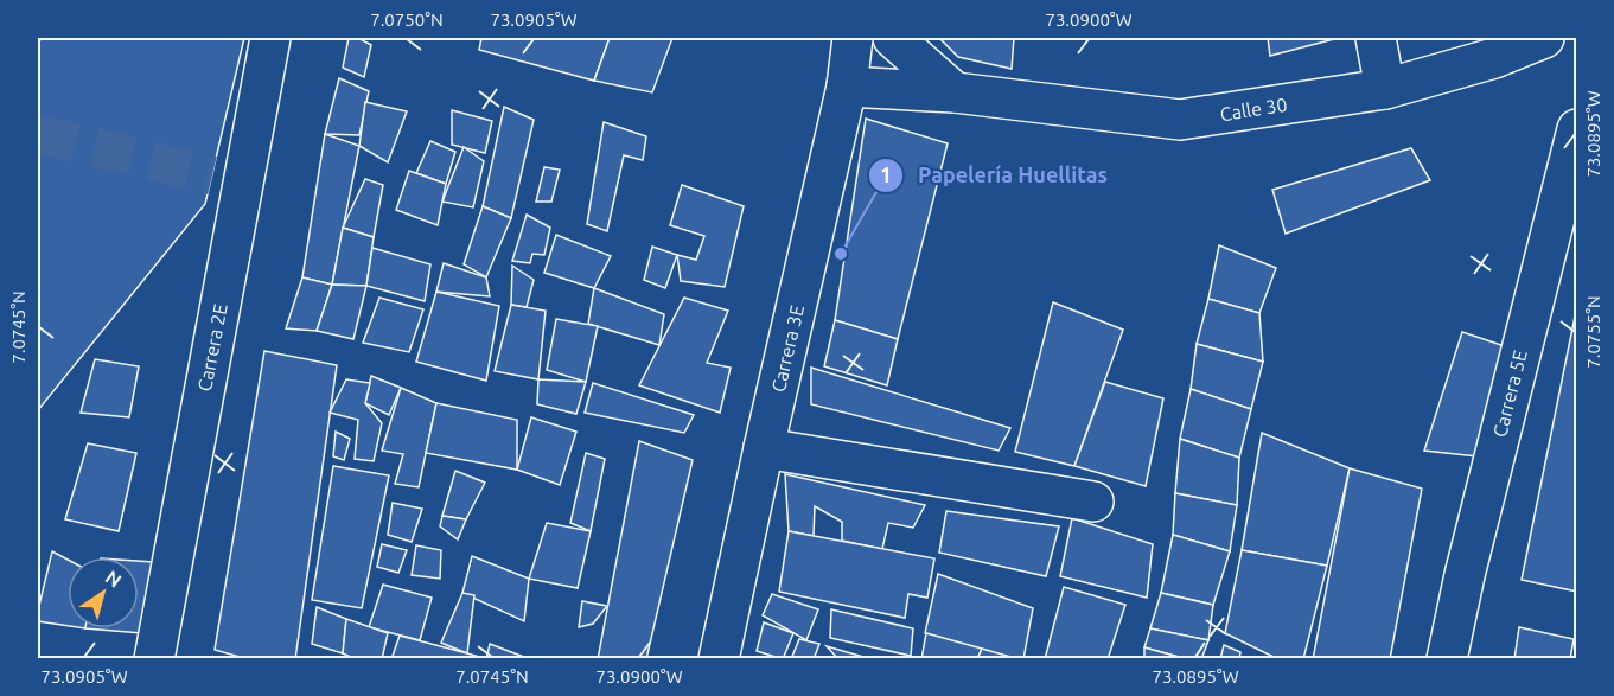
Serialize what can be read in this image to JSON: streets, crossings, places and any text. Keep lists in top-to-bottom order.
{
  "streets": {
    "street": [
      "Calle 30",
      "Carrera 2E",
      "Carrera 3E",
      "Carrera 5E"
    ]
  },
  "crossings": [
    ["Calle 30", "Carrera 3E"]
  ],
  "places": ["Papelería Huellitas"],
  "north": "top right",
  "coordinates": [
    "7.0750°N",
    "73.0905°W",
    "73.0900°W",
    "73.0895°W",
    "7.0745°N",
    "7.0755°N"
  ]
}
